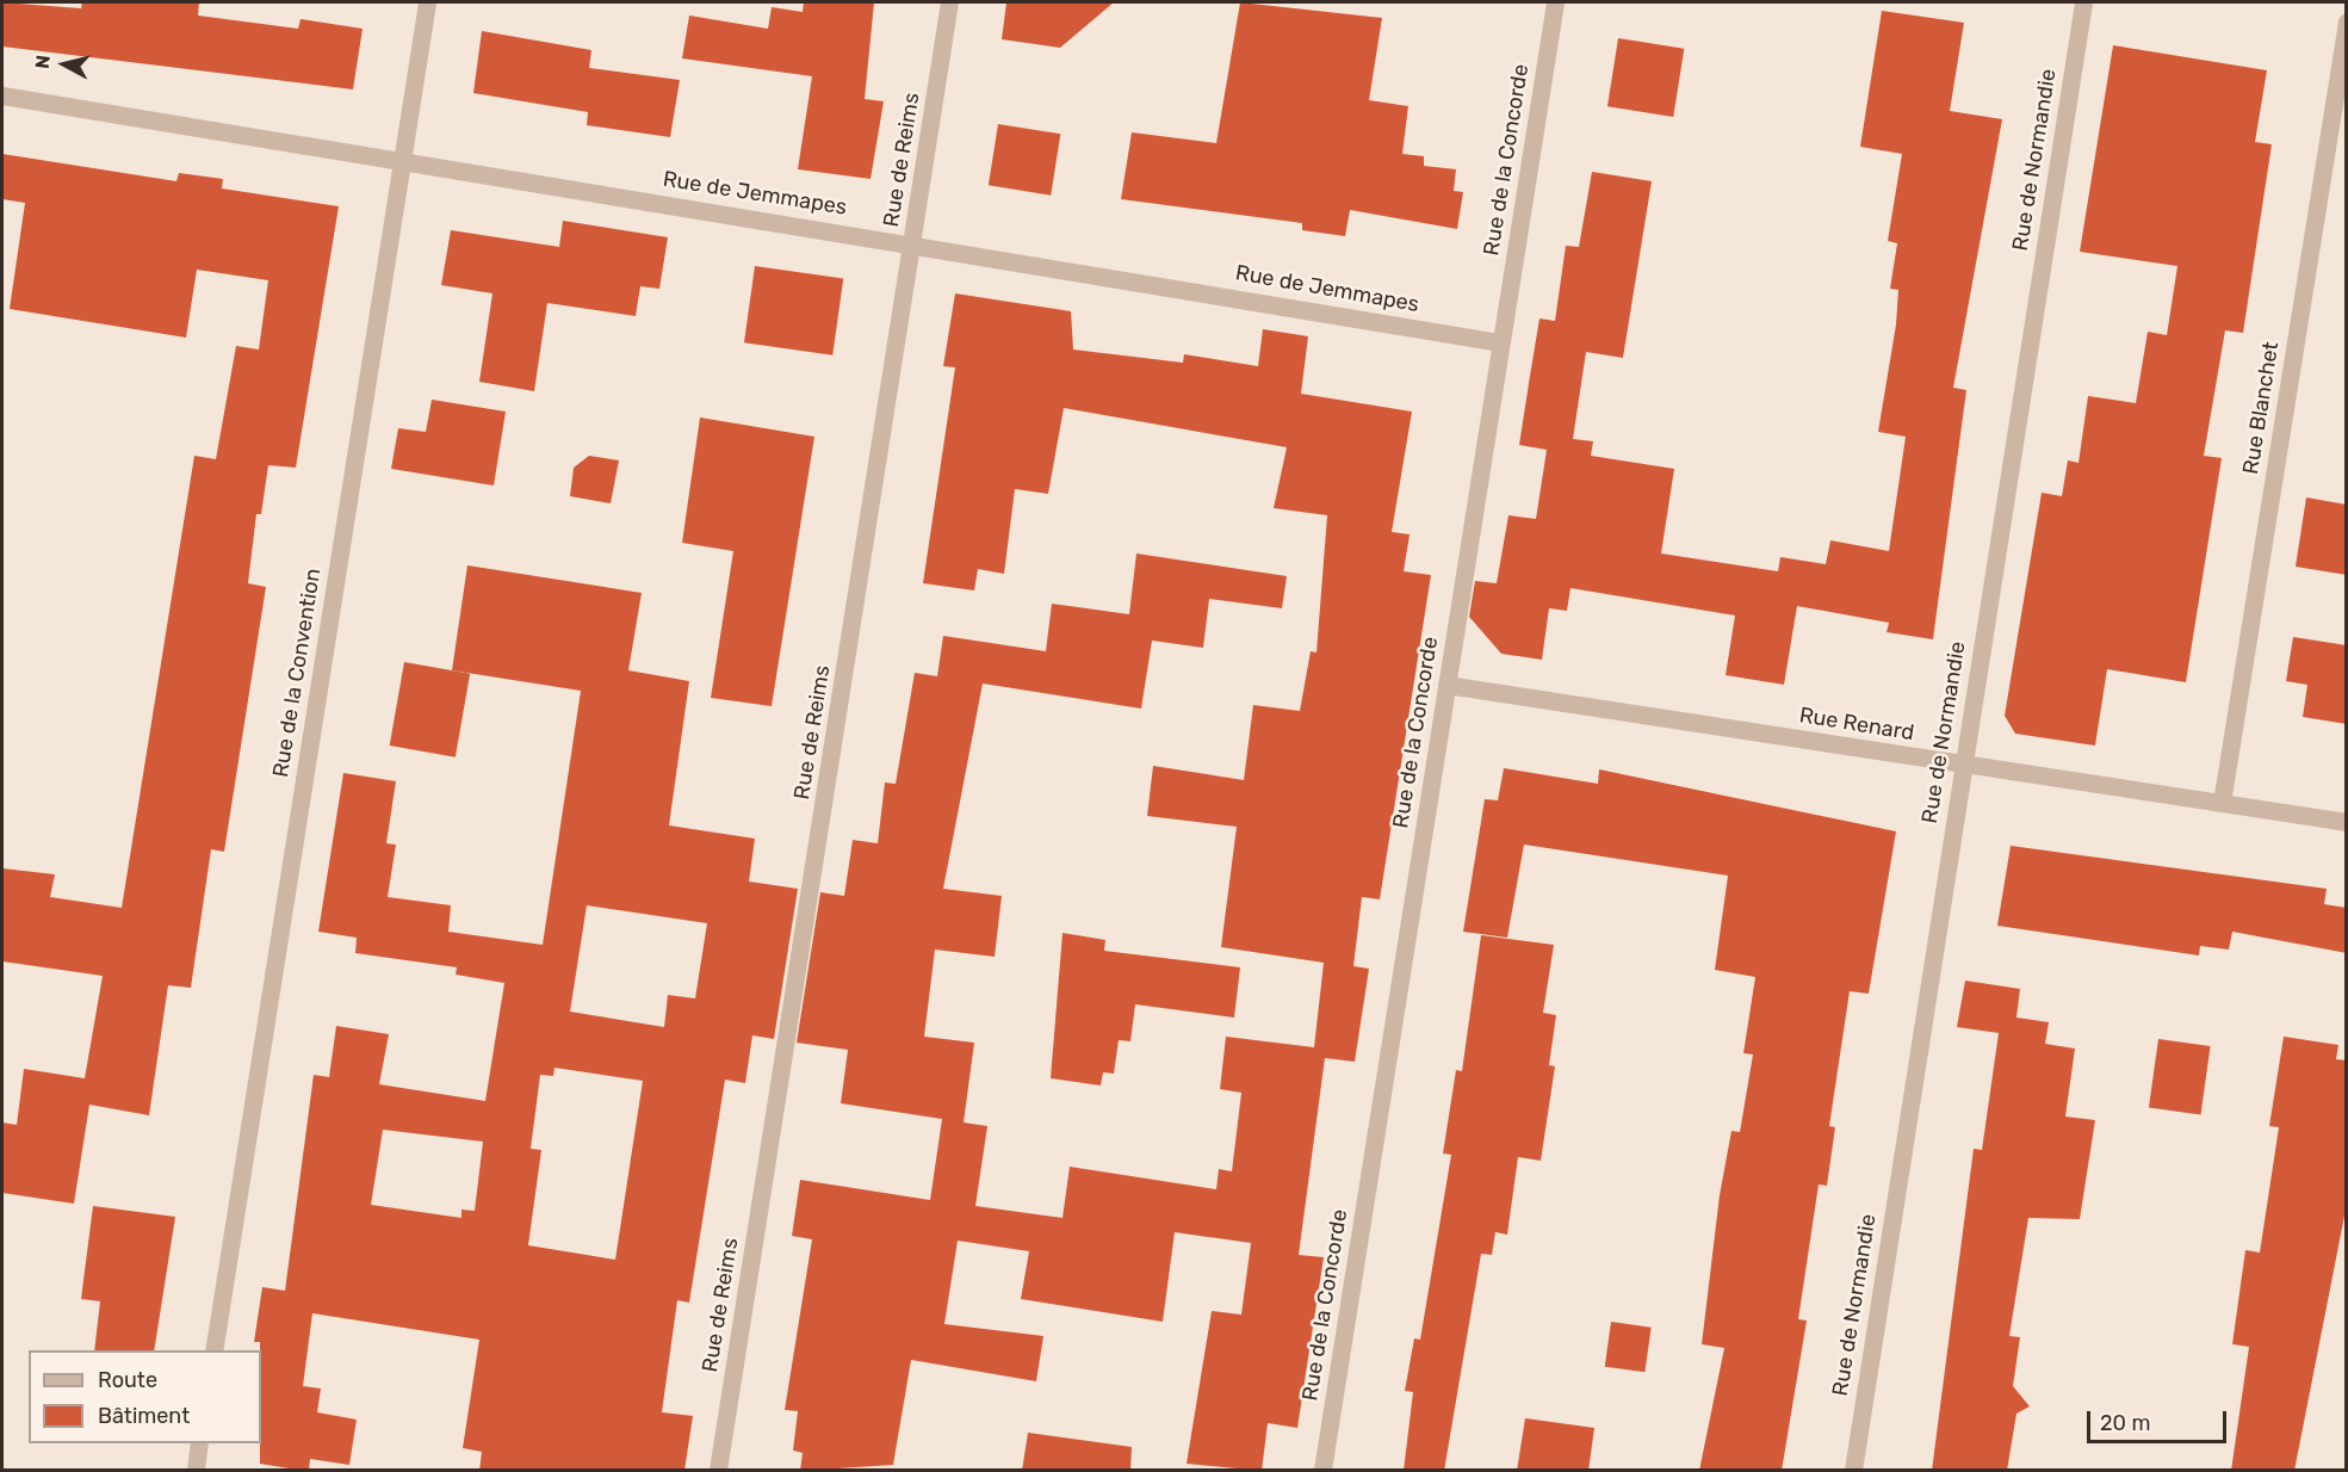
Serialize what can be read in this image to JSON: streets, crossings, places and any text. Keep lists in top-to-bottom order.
{
  "streets": {
    "street": [
      "Rue de Reims",
      "Rue de la Concorde",
      "Rue de Normandie",
      "Rue de Jemmapes",
      "Rue Blanchet",
      "Rue de la Convention",
      "Rue Renard"
    ]
  },
  "crossings": [
    ["Rue de Reims", "Rue de Jemmapes"],
    ["Rue de la Concorde", "Rue de Jemmapes"],
    ["Rue de la Concorde", "Rue Renard"],
    ["Rue de Normandie", "Rue Renard"],
    ["Rue de Jemmapes", "Rue de la Convention"],
    ["Rue Blanchet", "Rue Renard"]
  ],
  "legend": ["Route", "Bâtiment"],
  "scale_bar": "20 m",
  "north": "left"
}
